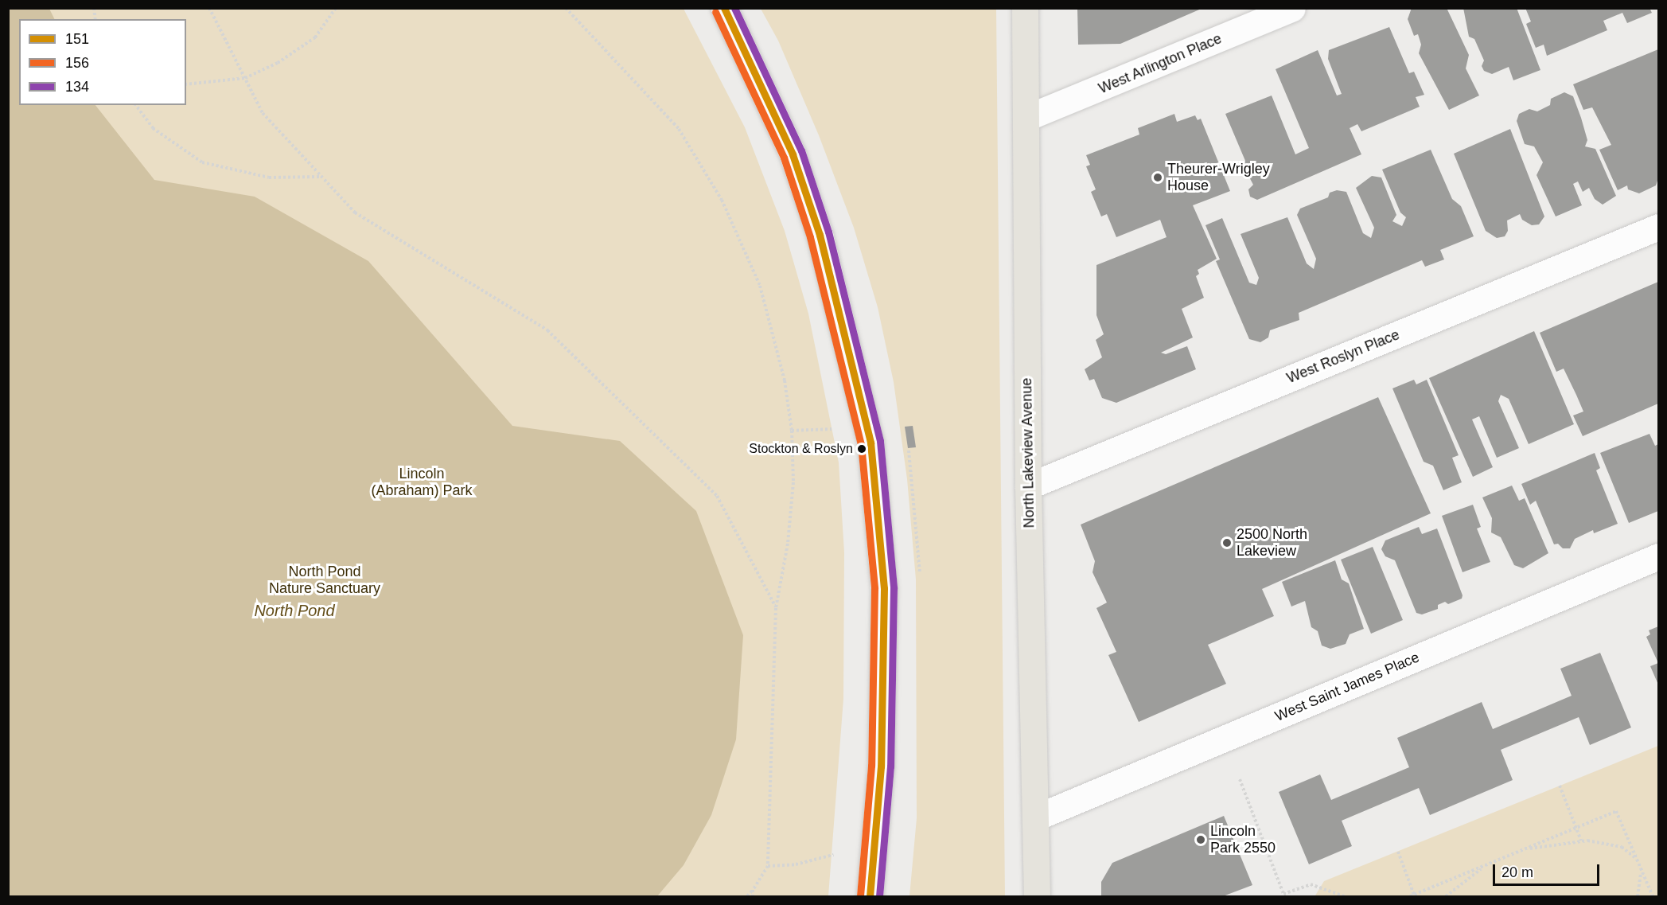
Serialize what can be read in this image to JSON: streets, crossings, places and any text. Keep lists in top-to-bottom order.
{
  "streets": {
    "main road": ["North Lakeview Avenue"],
    "street": ["West Arlington Place", "West Roslyn Place", "West Saint James Place"]
  },
  "crossings": [
    ["West Arlington Place", "North Lakeview Avenue"],
    ["West Roslyn Place", "North Lakeview Avenue"],
    ["North Lakeview Avenue", "West Saint James Place"]
  ],
  "water": ["North Pond"],
  "parks": ["Lincoln (Abraham) Park", "North Pond Nature Sanctuary"],
  "places": [
    "Theurer-Wrigley House",
    "Stockton & Roslyn",
    "2500 North Lakeview",
    "Lincoln Park 2550"
  ],
  "lines": ["transit line 151", "transit line 134", "transit line 156"],
  "legend": ["151", "156", "134"],
  "scale_bar": "20 m"
}
